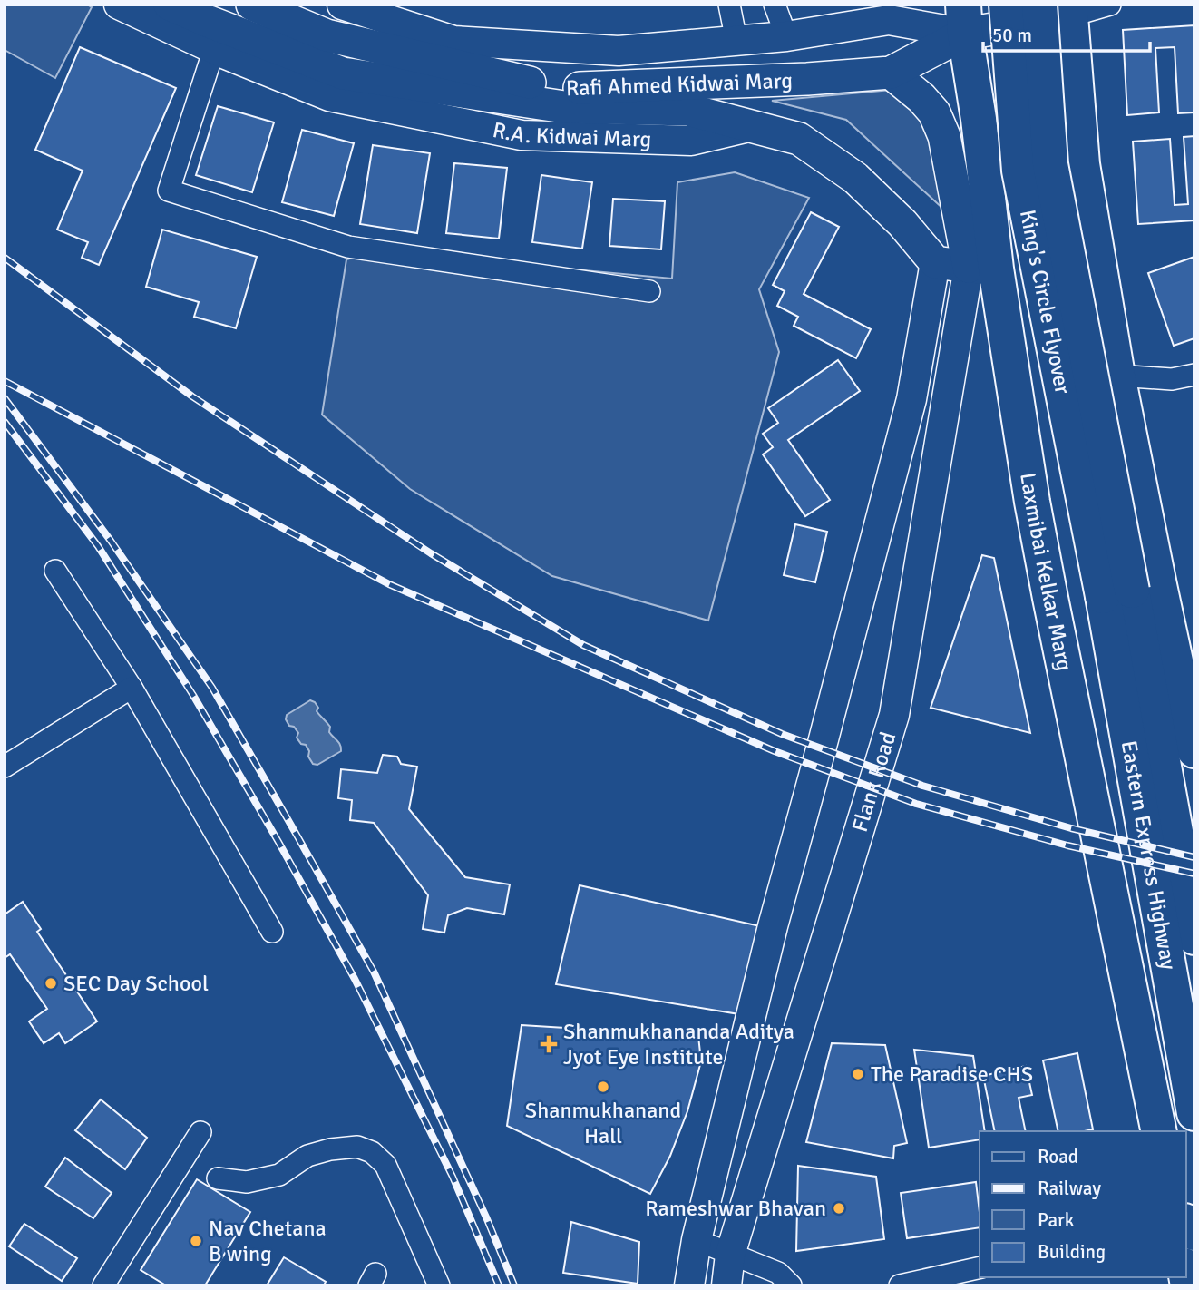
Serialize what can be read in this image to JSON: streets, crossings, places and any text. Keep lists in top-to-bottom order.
{
  "streets": {
    "highway": ["King's Circle Flyover", "Laxmibai Kelkar Marg", "Eastern Express Highway"],
    "main road": ["Rafi Ahmed Kidwai Marg", "R.A. Kidwai Marg"],
    "street": ["Flank Road"]
  },
  "crossings": [
    ["Rafi Ahmed Kidwai Marg", "King's Circle Flyover"],
    ["Rafi Ahmed Kidwai Marg", "Laxmibai Kelkar Marg"],
    ["King's Circle Flyover", "Eastern Express Highway"],
    ["Laxmibai Kelkar Marg", "Flank Road"]
  ],
  "places": {
    "other": [
      "SEC Day School",
      "The Paradise CHS",
      "Shanmukhanand Hall",
      "Rameshwar Bhavan",
      "Nav Chetana B wing"
    ],
    "health": ["Shanmukhananda Aditya Jyot Eye Institute"]
  },
  "legend": [
    "Road",
    "Railway",
    "Park",
    "Building"
  ],
  "scale_bar": "50 m"
}
